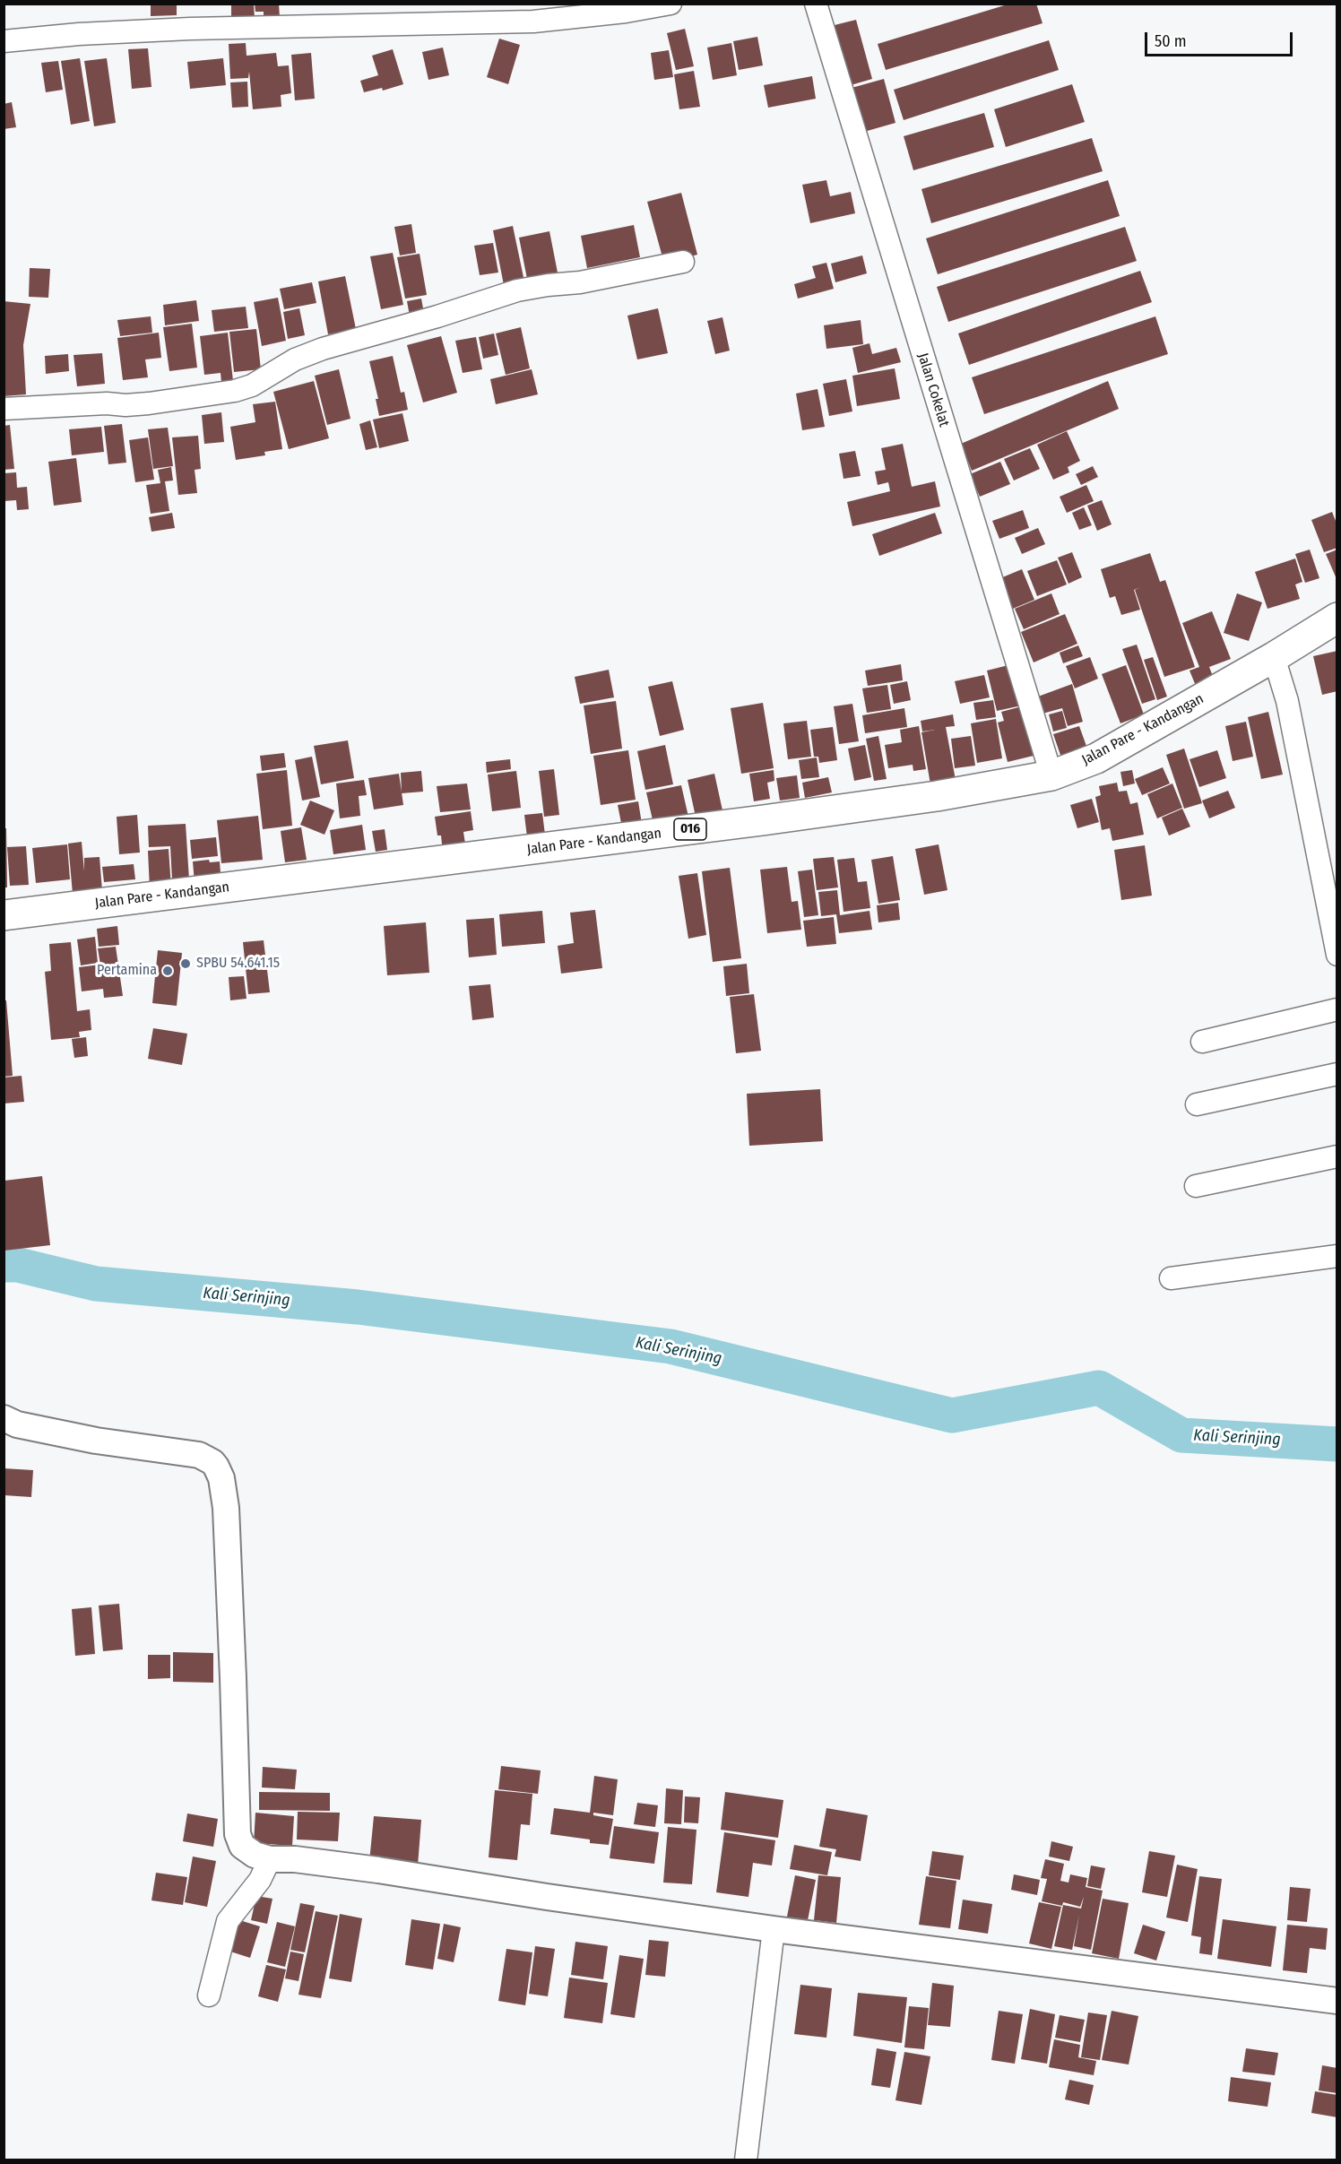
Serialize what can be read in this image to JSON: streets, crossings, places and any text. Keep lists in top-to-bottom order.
{
  "streets": {
    "main road": ["Jalan Pare - Kandangan", "016"],
    "street": ["Jalan Cokelat"]
  },
  "crossings": [
    ["Jalan Cokelat", "Jalan Pare - Kandangan"]
  ],
  "water": ["Kali Serinjing"],
  "places": ["SPBU 54.641.15", "Pertamina"],
  "scale_bar": "50 m"
}
